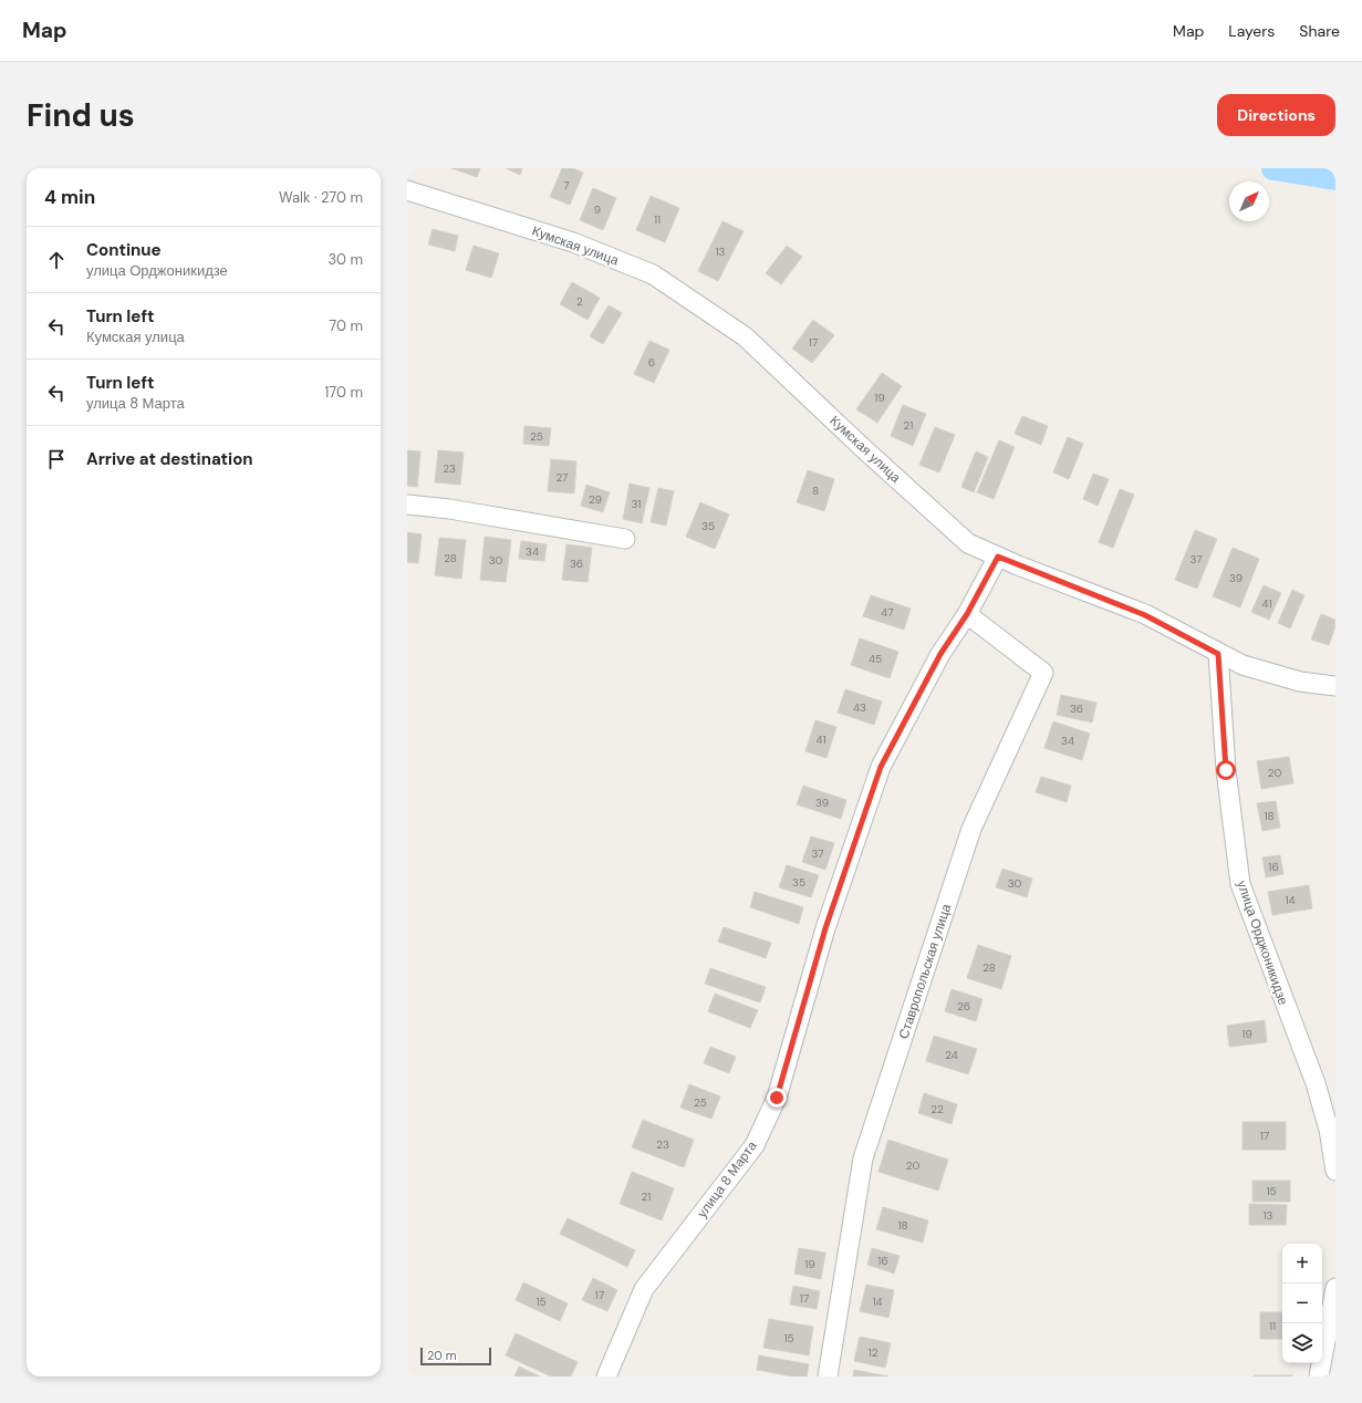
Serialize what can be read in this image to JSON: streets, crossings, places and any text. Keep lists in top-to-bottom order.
{
  "streets": {
    "street": [
      "Кумская улица",
      "улица Орджоникидзе",
      "Ставропольская улица",
      "улица 8 Марта"
    ]
  },
  "crossings": [
    ["Кумская улица", "улица Орджоникидзе"],
    ["Кумская улица", "улица 8 Марта"],
    ["Ставропольская улица", "улица 8 Марта"]
  ],
  "house_numbers": [
    "7",
    "9",
    "11",
    "13",
    "2",
    "17",
    "6",
    "19",
    "21",
    "25",
    "23",
    "27",
    "8",
    "29",
    "31",
    "35",
    "34",
    "28",
    "37",
    "30",
    "36",
    "39",
    "41",
    "47",
    "45",
    "43",
    "36",
    "41",
    "34",
    "20",
    "39",
    "18",
    "37",
    "16",
    "35",
    "30",
    "14",
    "28",
    "26",
    "19",
    "24",
    "25",
    "22",
    "17",
    "23",
    "20",
    "15",
    "21",
    "13",
    "18",
    "16",
    "19",
    "17",
    "17",
    "15",
    "14",
    "11",
    "15",
    "12"
  ],
  "scale_bar": "20 m",
  "north": "top right",
  "page": {
    "header": "Map",
    "nav": ["Map", "Layers", "Share"],
    "buttons": "Directions",
    "title": "Find us",
    "heading": ["4 min", "Walk · 270 m"],
    "list": [
      ["Continue", "улица Орджоникидзе", "30 m"],
      ["Turn left", "Кумская улица", "70 m"],
      ["Turn left", "улица 8 Марта", "170 m"],
      "Arrive at destination"
    ],
    "map_buttons": ["+", "−"],
    "scale": "20 m"
  }
}
